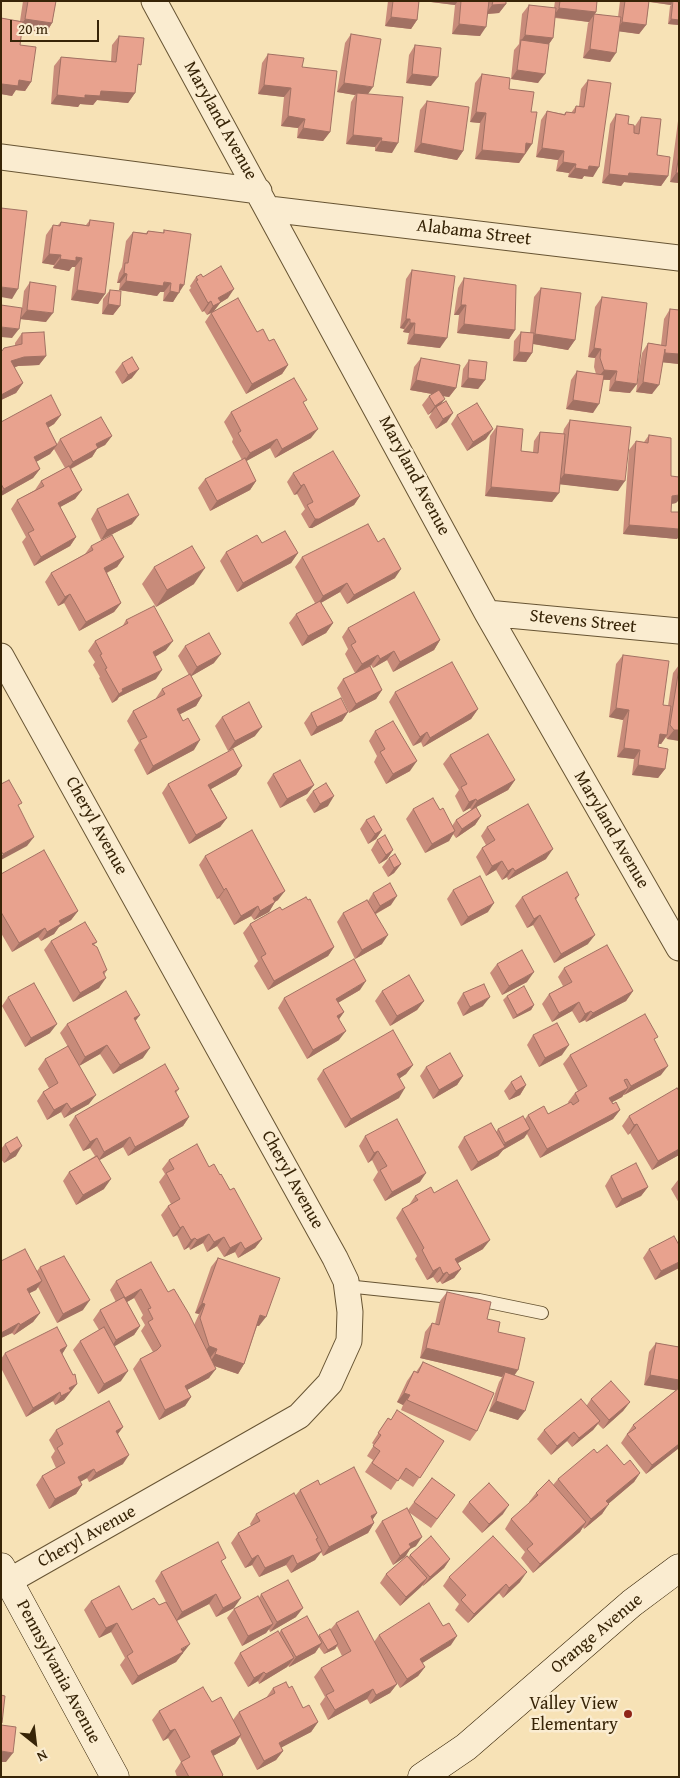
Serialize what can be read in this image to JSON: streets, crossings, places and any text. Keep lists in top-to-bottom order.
{
  "streets": {
    "street": [
      "Maryland Avenue",
      "Alabama Street",
      "Stevens Street",
      "Cheryl Avenue",
      "Orange Avenue",
      "Pennsylvania Avenue"
    ]
  },
  "crossings": [
    ["Maryland Avenue", "Alabama Street"],
    ["Maryland Avenue", "Stevens Street"],
    ["Cheryl Avenue", "Pennsylvania Avenue"]
  ],
  "places": ["Valley View Elementary"],
  "scale_bar": "20 m",
  "north": "bottom right"
}
